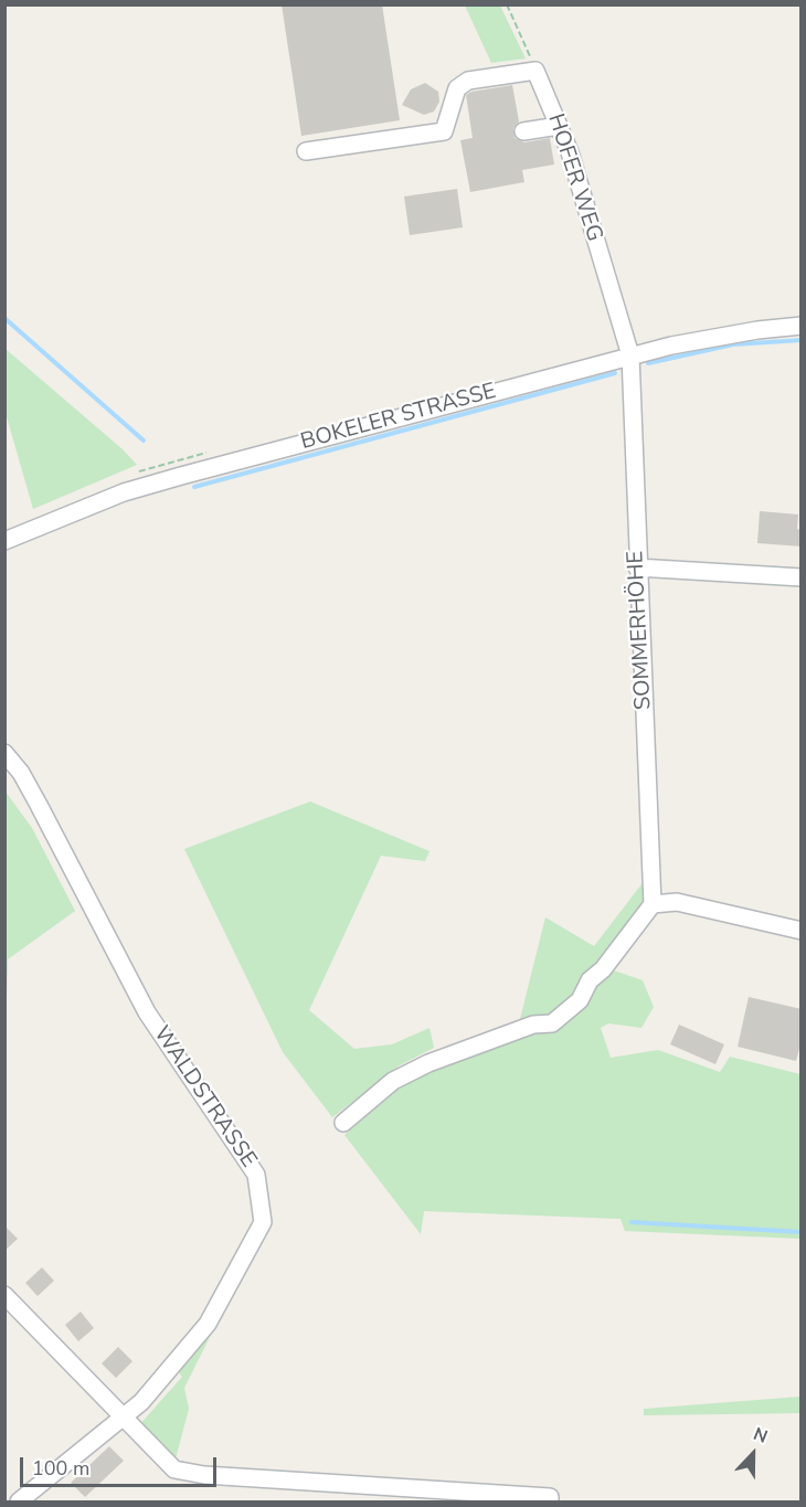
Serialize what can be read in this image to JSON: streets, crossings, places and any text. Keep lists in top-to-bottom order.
{
  "streets": {
    "street": [
      "HOFER WEG",
      "BOKELER STRASSE",
      "SOMMERHÖHE",
      "WALDSTRASSE"
    ]
  },
  "crossings": [
    ["HOFER WEG", "BOKELER STRASSE"],
    ["HOFER WEG", "SOMMERHÖHE"],
    ["BOKELER STRASSE", "SOMMERHÖHE"]
  ],
  "scale_bar": "100 m",
  "north": "top"
}
